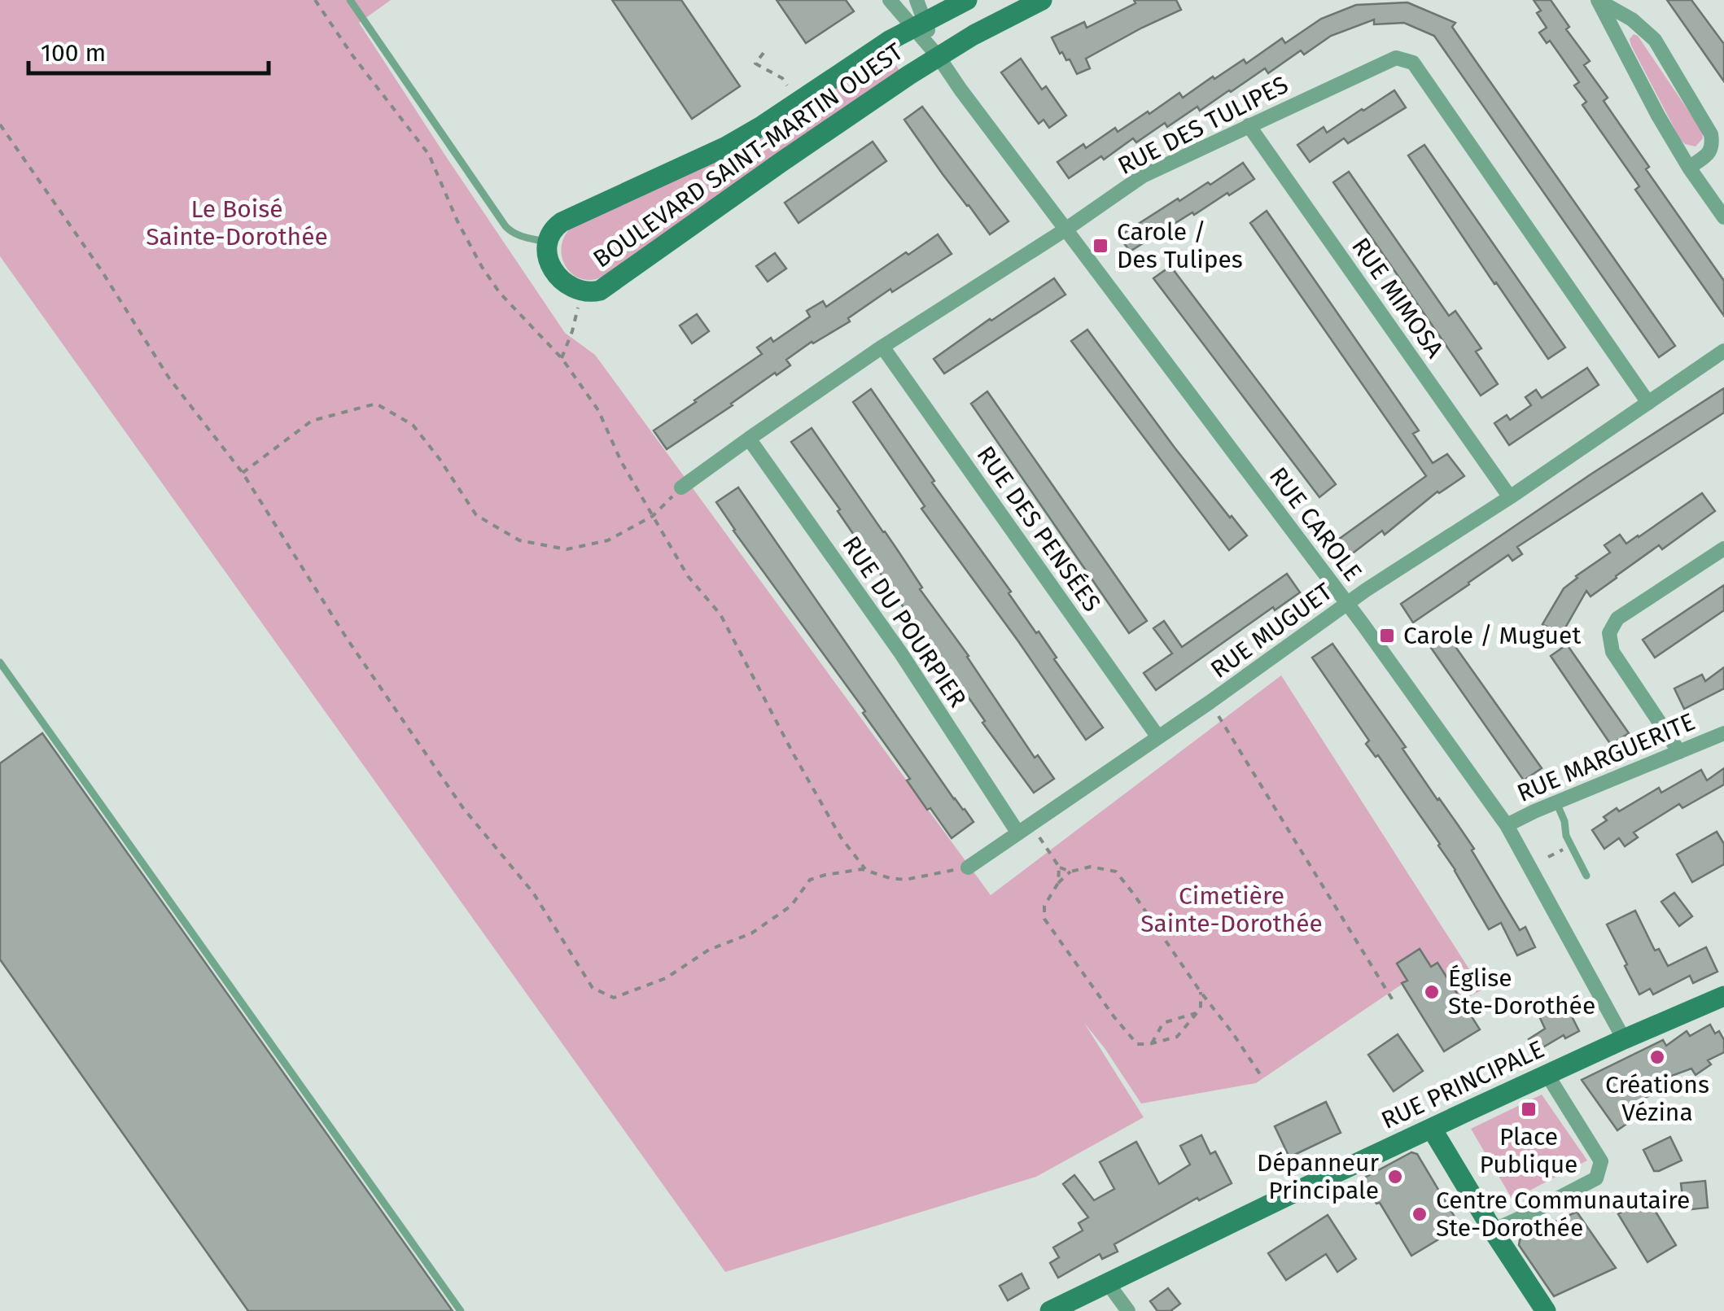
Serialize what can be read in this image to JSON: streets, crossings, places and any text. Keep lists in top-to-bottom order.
{
  "streets": {
    "street": [
      "RUE DES TULIPES",
      "BOULEVARD SAINT-MARTIN OUEST",
      "RUE MIMOSA",
      "RUE CAROLE",
      "RUE DES PENSÉES",
      "RUE DU POURPIER",
      "RUE MUGUET",
      "RUE MARGUERITE",
      "RUE PRINCIPALE"
    ]
  },
  "crossings": [
    ["RUE DES TULIPES", "RUE MIMOSA"],
    ["RUE DES TULIPES", "RUE CAROLE"],
    ["RUE DES TULIPES", "RUE DES PENSÉES"],
    ["RUE DES TULIPES", "RUE DU POURPIER"],
    ["RUE DES TULIPES", "RUE MUGUET"],
    ["BOULEVARD SAINT-MARTIN OUEST", "RUE CAROLE"],
    ["RUE MIMOSA", "RUE MUGUET"],
    ["RUE CAROLE", "RUE MUGUET"],
    ["RUE CAROLE", "RUE MARGUERITE"],
    ["RUE CAROLE", "RUE PRINCIPALE"],
    ["RUE DES PENSÉES", "RUE MUGUET"],
    ["RUE DU POURPIER", "RUE MUGUET"]
  ],
  "parks": ["Le Boisé Sainte-Dorothée", "Cimetière Sainte-Dorothée"],
  "places": {
    "transit": ["Carole / Des Tulipes", "Carole / Muguet", "Place Publique"],
    "other": [
      "Église Ste-Dorothée",
      "Créations Vézina",
      "Dépanneur Principale",
      "Centre Communautaire Ste-Dorothée"
    ]
  },
  "scale_bar": "100 m"
}
